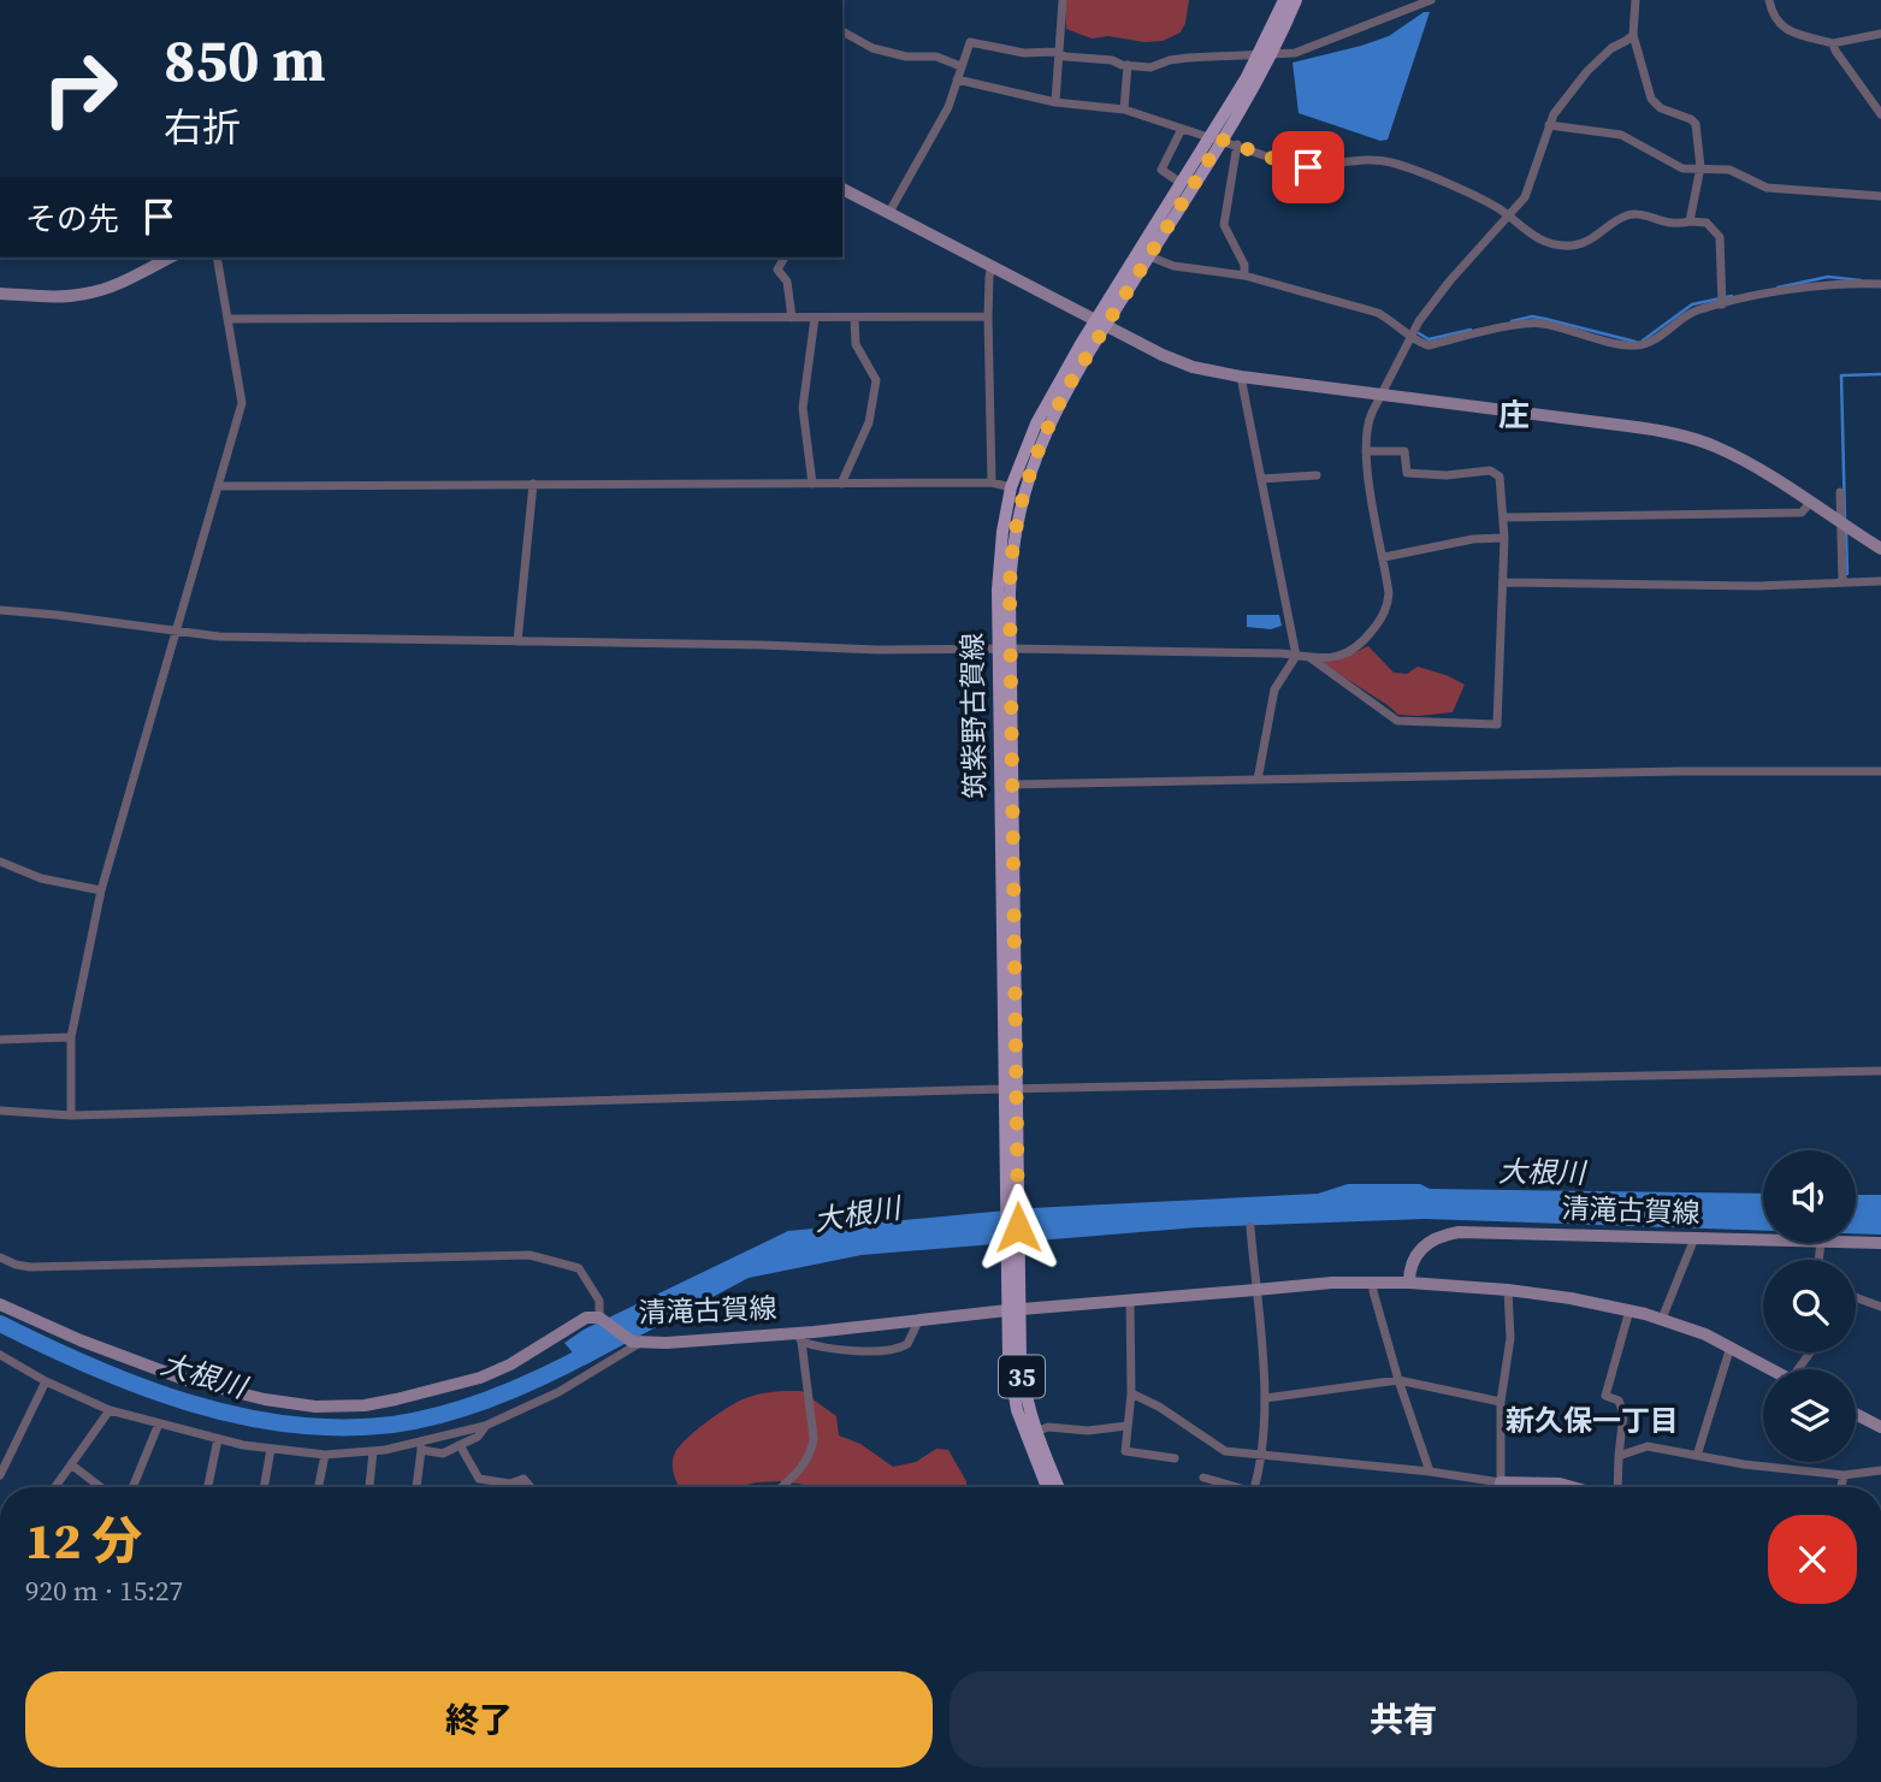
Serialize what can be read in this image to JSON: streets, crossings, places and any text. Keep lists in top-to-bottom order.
{
  "streets": {
    "main road": ["筑紫野古賀線", "清滝古賀線", "35"]
  },
  "crossings": [
    ["筑紫野古賀線", "清滝古賀線"]
  ],
  "districts": ["庄", "新久保一丁目"],
  "water": ["大根川"],
  "page": {
    "turn": ["850 m", "右折"],
    "then": "その先",
    "heading": ["12 分", "920 m · 15:27"],
    "buttons": ["終了", "共有"]
  }
}
